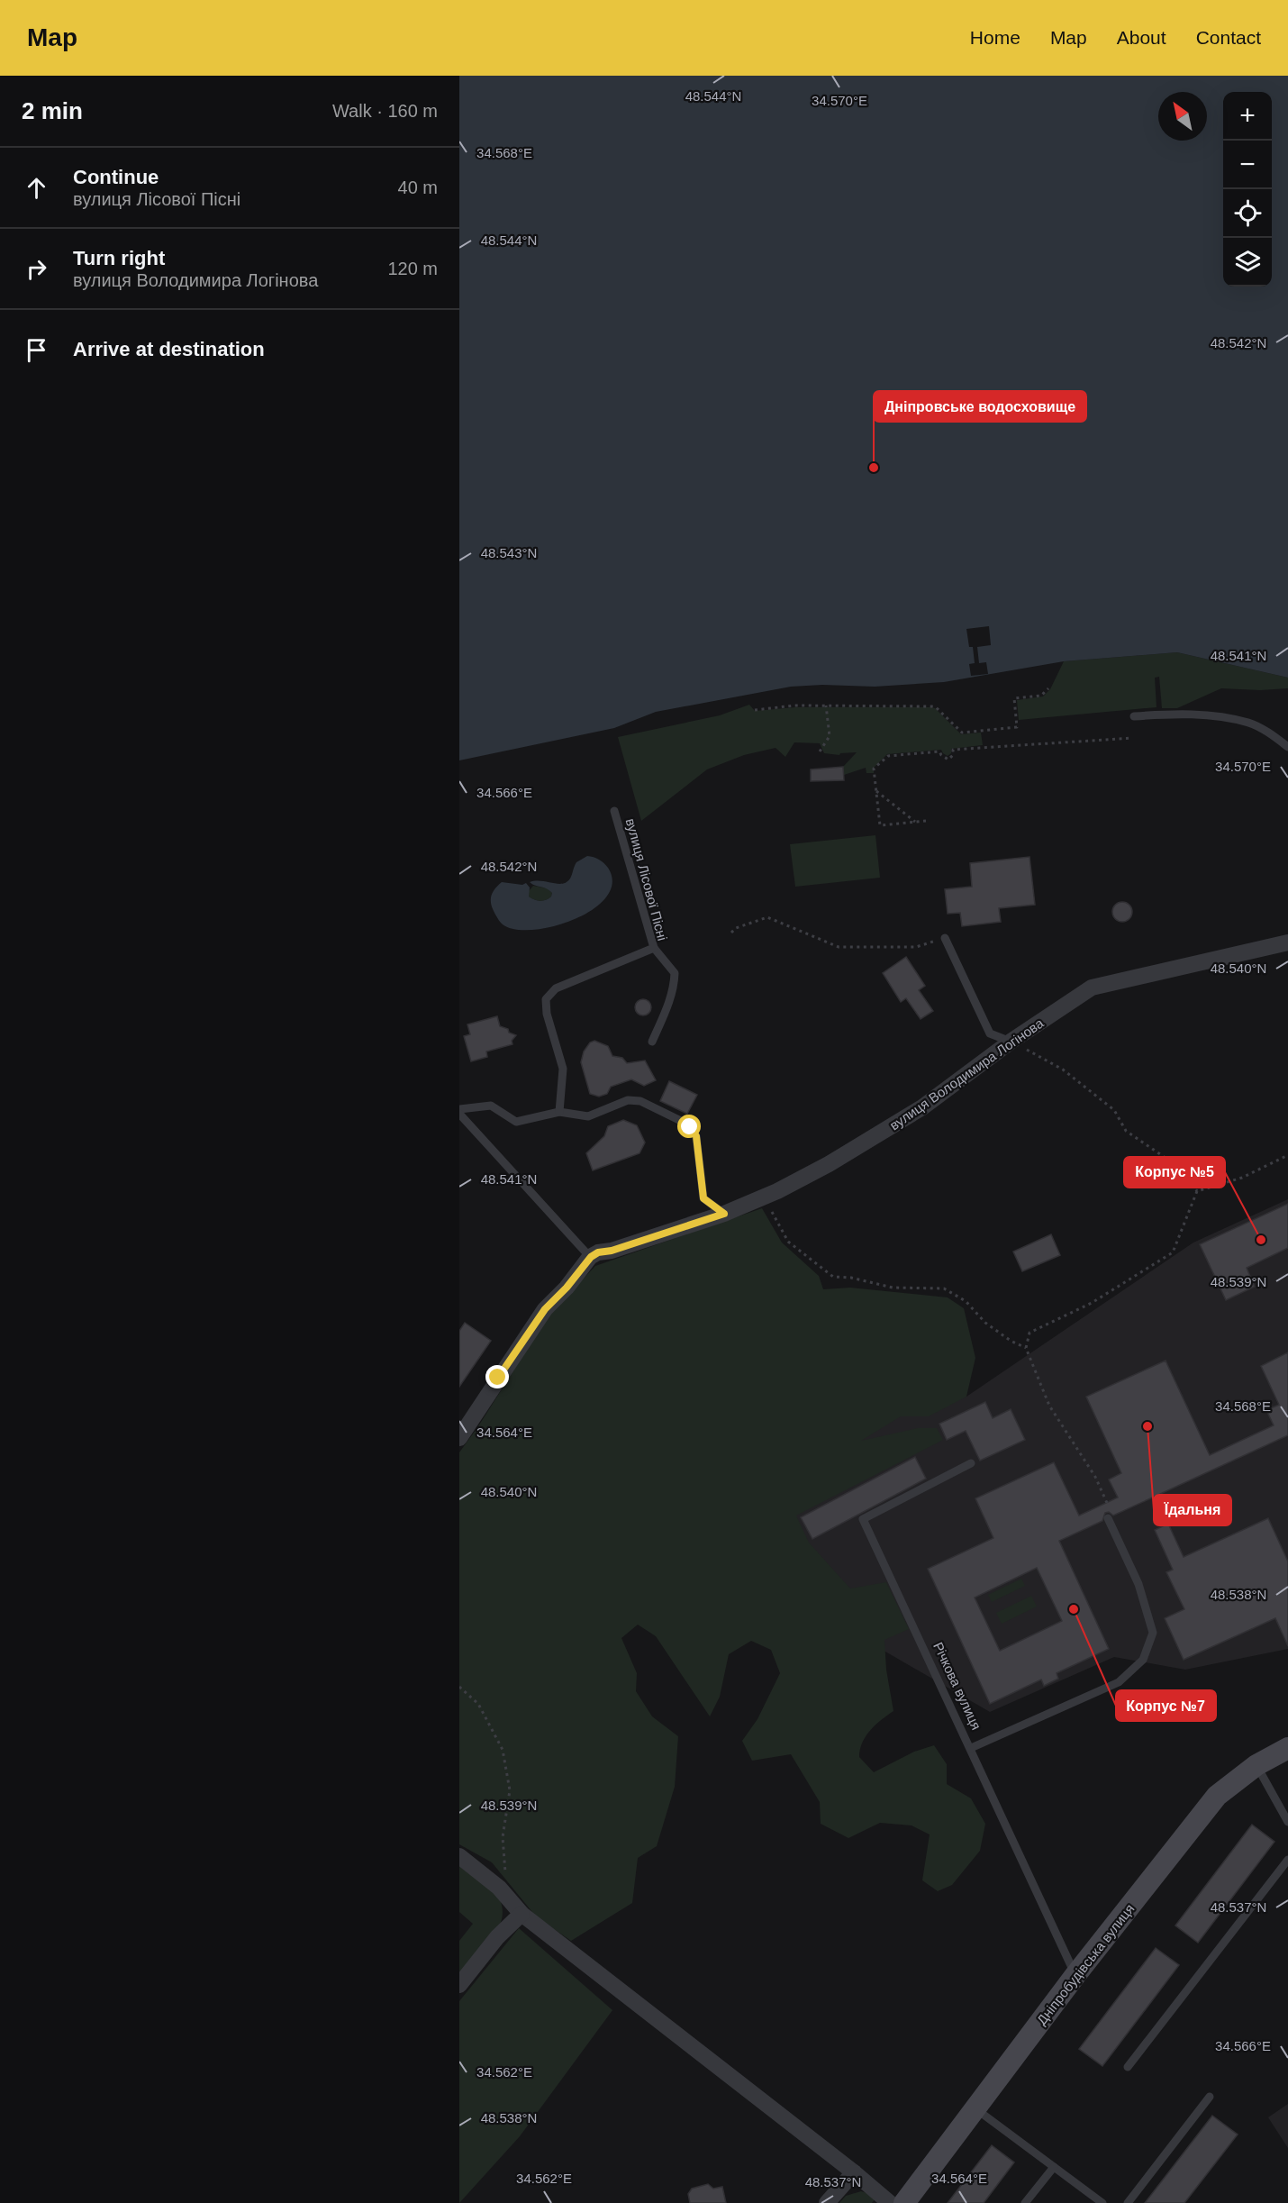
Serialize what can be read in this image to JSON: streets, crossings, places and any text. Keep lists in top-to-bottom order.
{
  "streets": {
    "street": ["вулиця Володимира Логінова", "Дніпробудівська вулиця"],
    "lane": ["вулиця Лісової Пісні", "Річкова вулиця"]
  },
  "crossings": [
    ["Річкова вулиця", "Дніпробудівська вулиця"]
  ],
  "places": [
    "Дніпровське водосховище",
    "Корпус №5",
    "Їдальня",
    "Корпус №7"
  ],
  "north": "top left",
  "page": {
    "header": "Map",
    "nav": [
      "Home",
      "Map",
      "About",
      "Contact"
    ],
    "heading": ["2 min", "Walk · 160 m"],
    "map_buttons": ["+", "−"],
    "list": [
      ["Continue", "вулиця Лісової Пісні", "40 m"],
      ["Turn right", "вулиця Володимира Логінова", "120 m"],
      "Arrive at destination"
    ]
  },
  "coordinates": [
    "48.544°N",
    "34.570°E",
    "34.568°E",
    "48.542°N",
    "48.543°N",
    "48.541°N",
    "34.566°E",
    "48.540°N",
    "48.539°N",
    "34.564°E",
    "48.538°N",
    "48.537°N",
    "34.562°E"
  ]
}
